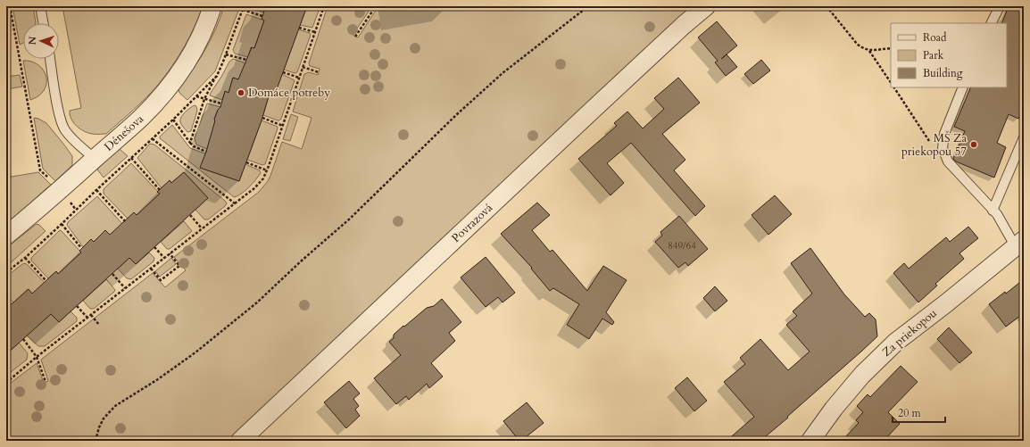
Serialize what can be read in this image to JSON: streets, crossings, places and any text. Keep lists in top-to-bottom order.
{
  "streets": {
    "street": ["Dénešova", "Povrazová", "Za priekopou"]
  },
  "places": ["Domáce potreby", "MŠ Za priekopou 57"],
  "house_numbers": ["849/64"],
  "legend": ["Road", "Park", "Building"],
  "scale_bar": "20 m",
  "north": "left"
}
